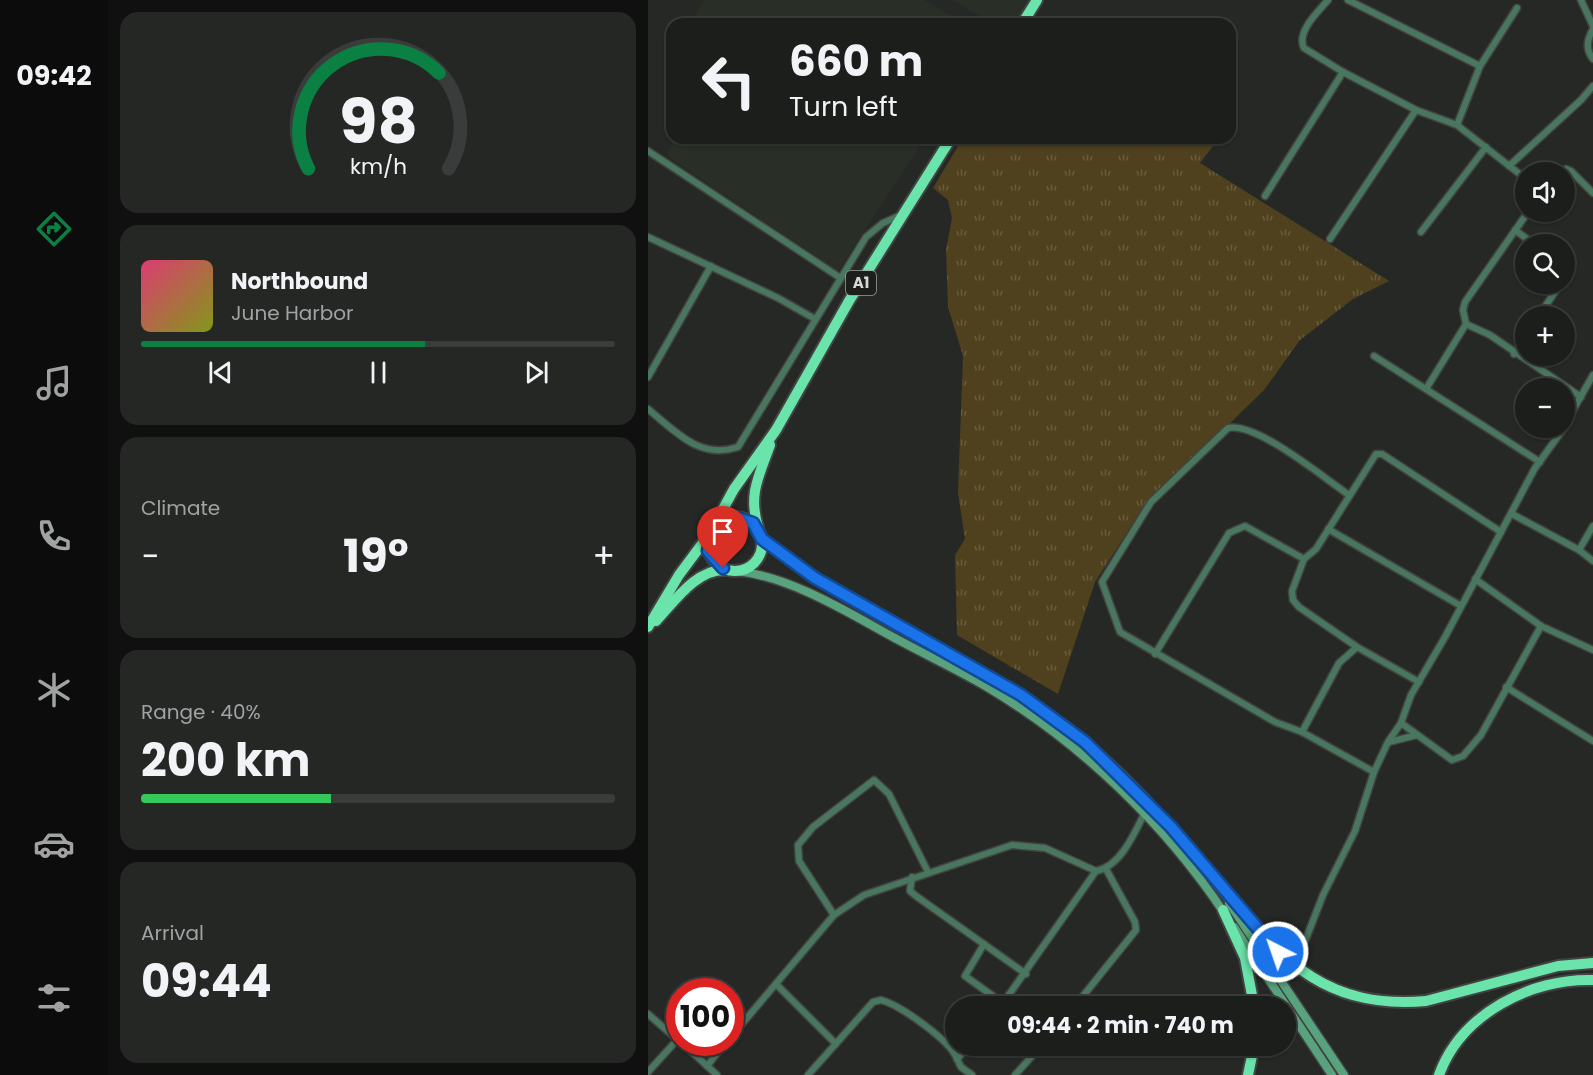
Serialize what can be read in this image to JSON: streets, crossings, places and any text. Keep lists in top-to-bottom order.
{
  "streets": {
    "highway": ["A1"]
  },
  "page": {
    "tabs": "09:42",
    "turn": ["660 m", "Turn left"],
    "map_buttons": ["+", "−"],
    "song": ["Northbound", "June Harbor"],
    "tile": [
      "Climate",
      ["Range · 40%", "200 km"],
      ["Arrival", "09:44"]
    ],
    "heat": ["−", "19°", "+"],
    "limit": "100",
    "trip": "09:44 · 2 min · 740 m",
    "gauge": ["98", "km/h"]
  }
}
